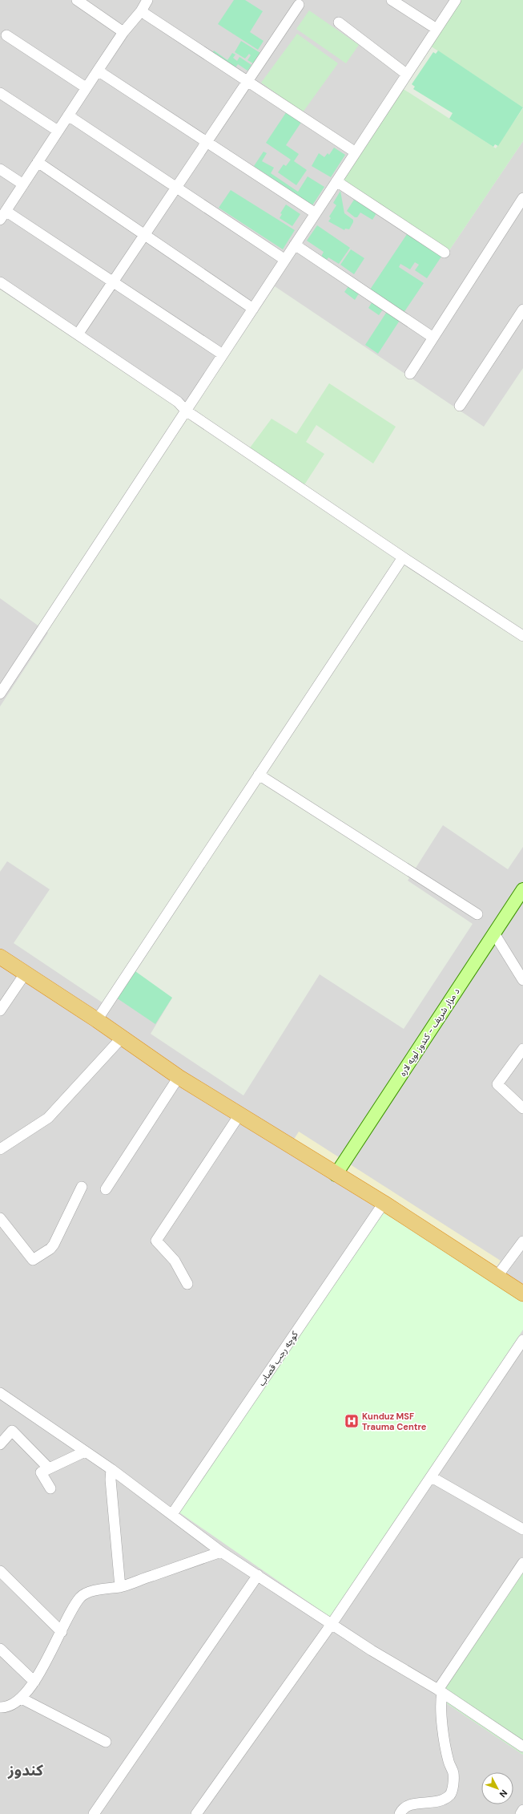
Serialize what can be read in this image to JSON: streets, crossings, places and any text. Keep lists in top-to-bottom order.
{
  "streets": {
    "main road": ["د مزار شریف - کندوز لویه لاره"],
    "street": ["کوچه رجب قصاب"]
  },
  "districts": ["کندوز"],
  "places": {
    "hospital": ["Kunduz MSF Trauma Centre"]
  },
  "north": "bottom right"
}
